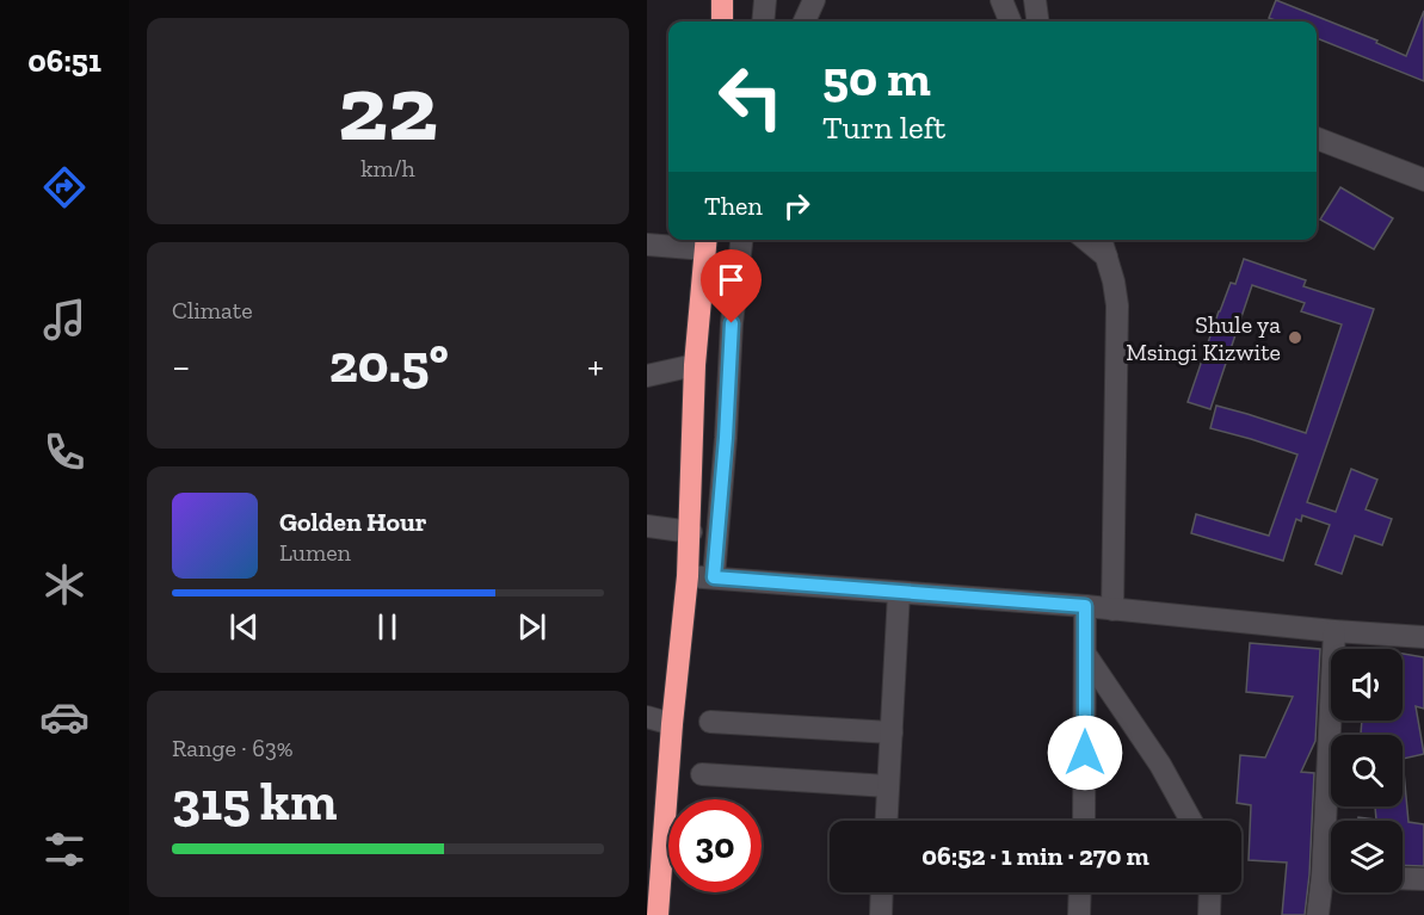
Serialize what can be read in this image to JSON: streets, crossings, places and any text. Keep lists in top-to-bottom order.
{
  "places": ["Shule ya Msingi Kizwite"],
  "page": {
    "tabs": "06:51",
    "tile": [
      ["22", "km/h"],
      "Climate",
      ["Range · 63%", "315 km"]
    ],
    "turn": ["50 m", "Turn left"],
    "then": "Then",
    "heat": ["−", "20.5°", "+"],
    "song": ["Golden Hour", "Lumen"],
    "limit": "30",
    "trip": "06:52 · 1 min · 270 m"
  }
}
